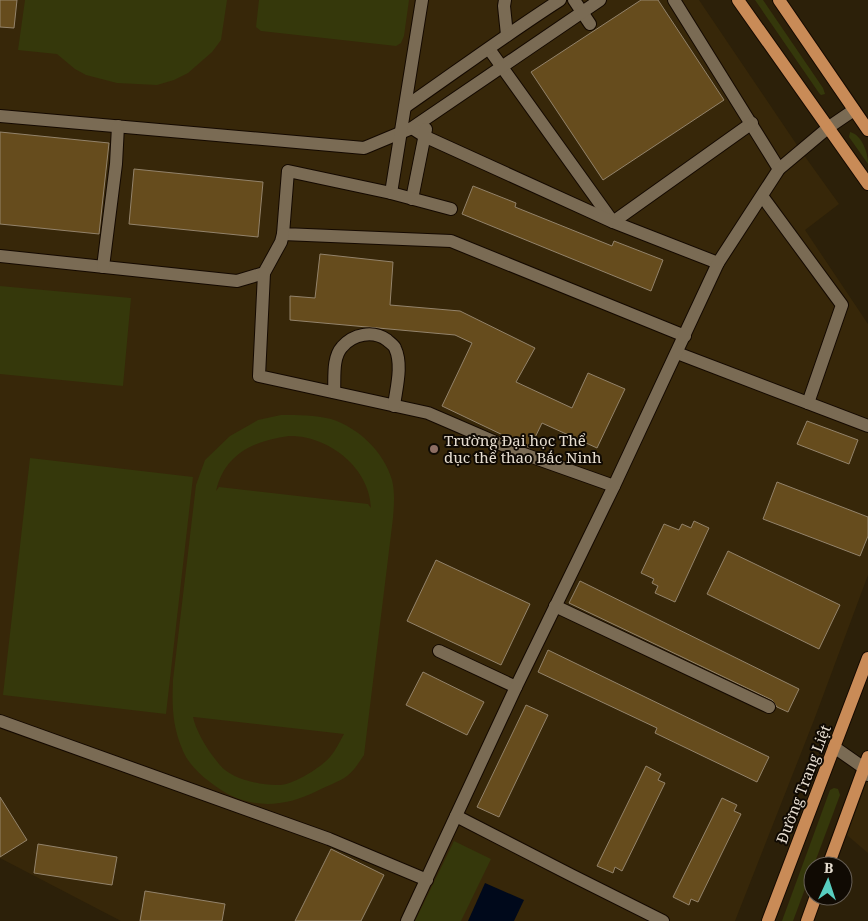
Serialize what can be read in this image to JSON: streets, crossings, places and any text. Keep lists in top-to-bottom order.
{
  "streets": {
    "main road": ["Đường Trang Liệt"]
  },
  "places": ["Trường Đại học Thể dục thể thao Bắc Ninh"],
  "north": "top"
}
